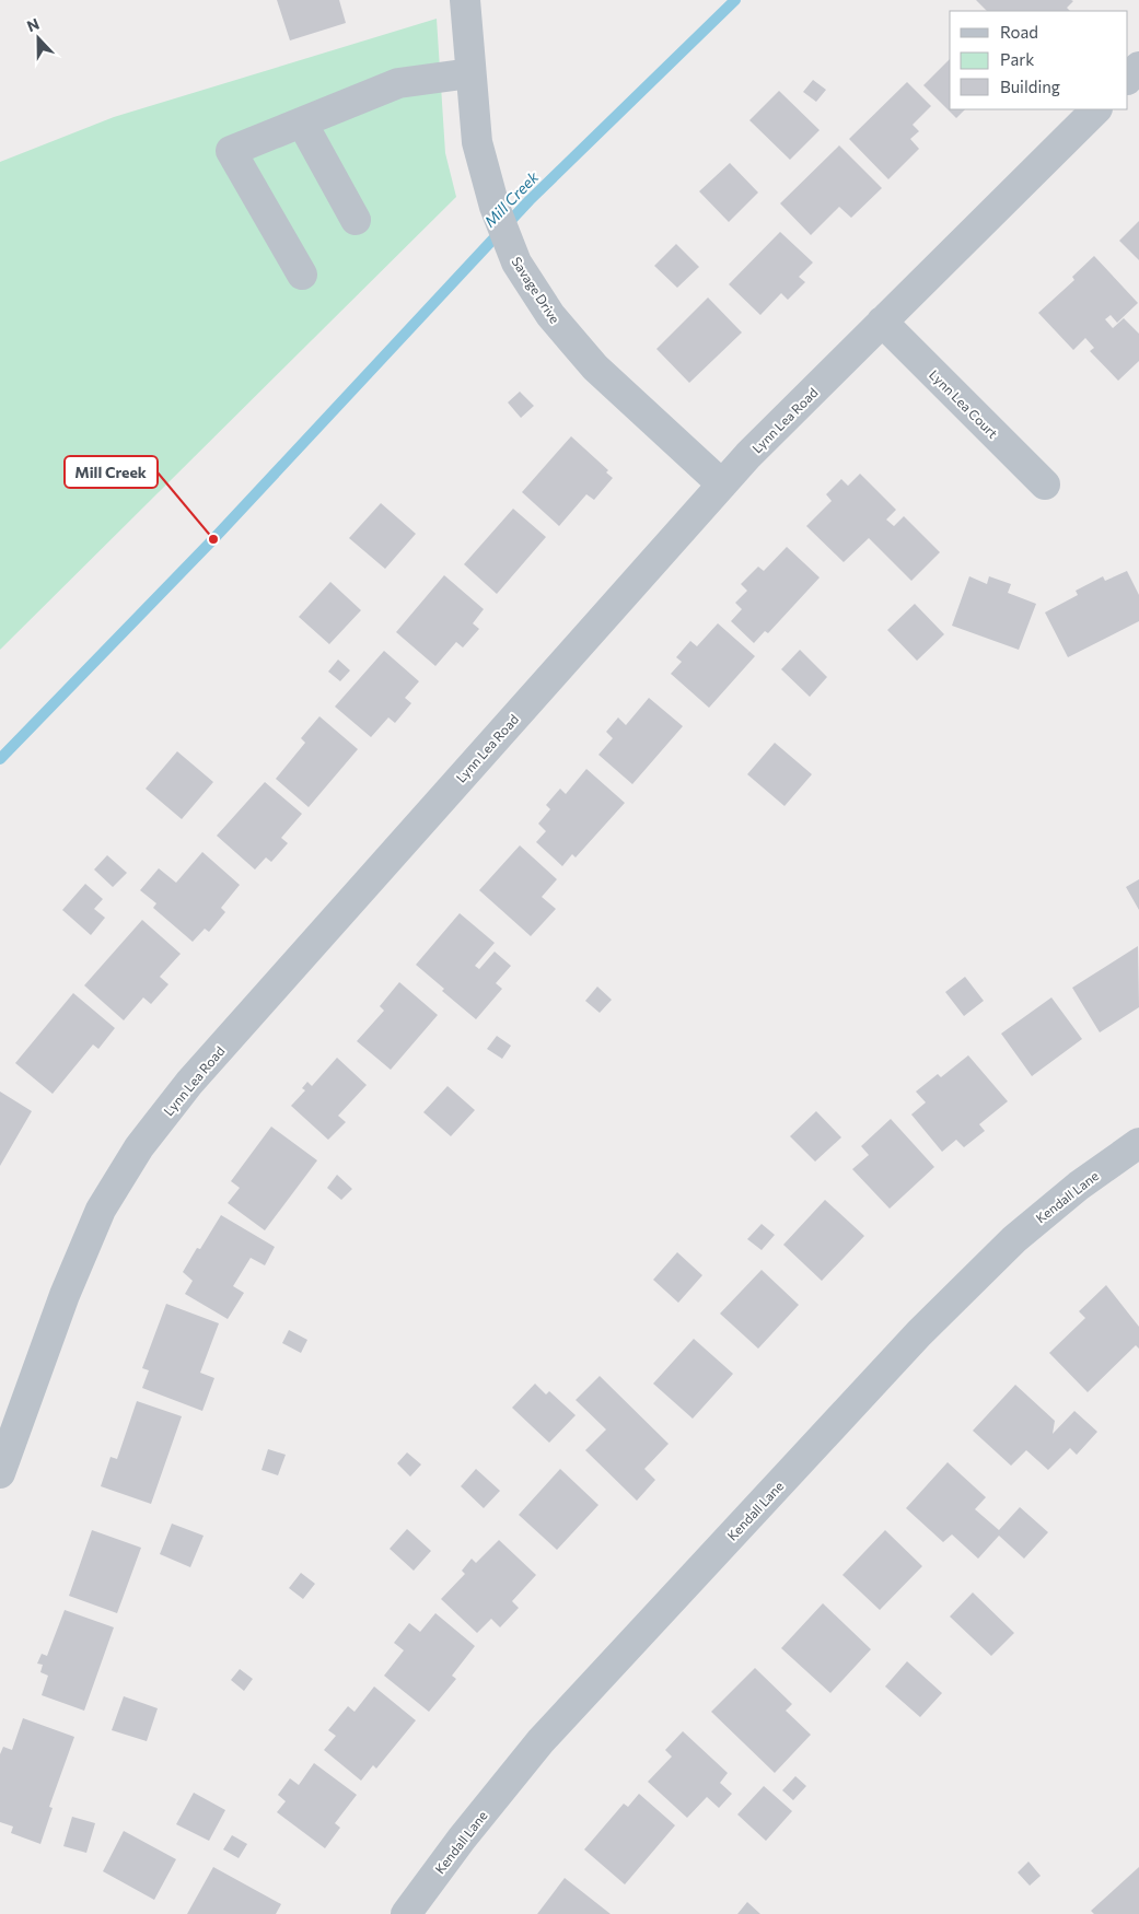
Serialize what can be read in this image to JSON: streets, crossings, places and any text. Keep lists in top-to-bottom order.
{
  "streets": {
    "street": [
      "Savage Drive",
      "Lynn Lea Court",
      "Lynn Lea Road",
      "Kendall Lane"
    ]
  },
  "crossings": [
    ["Savage Drive", "Lynn Lea Road"],
    ["Lynn Lea Court", "Lynn Lea Road"]
  ],
  "water": ["Mill Creek"],
  "places": ["Mill Creek"],
  "legend": ["Road", "Park", "Building"],
  "north": "top"
}
